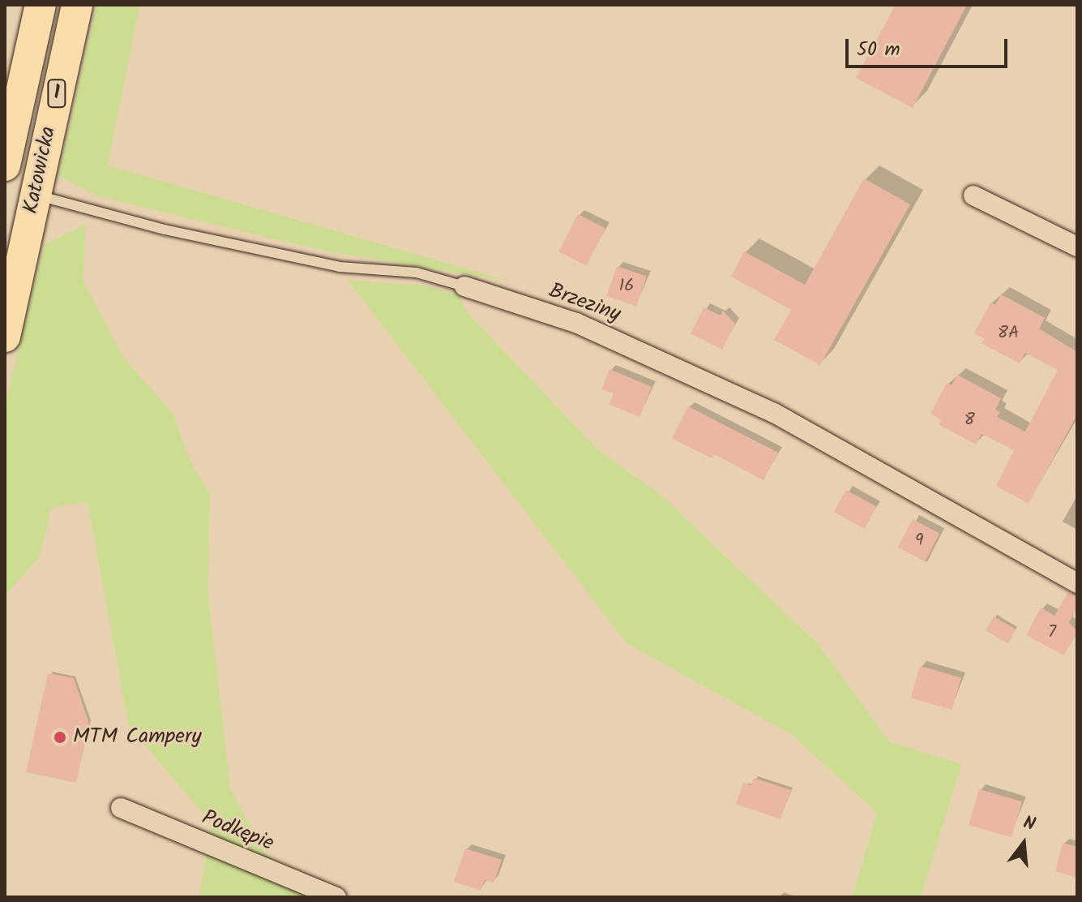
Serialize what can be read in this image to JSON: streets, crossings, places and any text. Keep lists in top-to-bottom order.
{
  "streets": {
    "main road": ["1", "Katowicka"],
    "street": ["Brzeziny", "Podkępie"]
  },
  "crossings": [
    ["Katowicka", "Brzeziny"]
  ],
  "places": ["MTM Campery"],
  "house_numbers": [
    "16",
    "8A",
    "8",
    "9",
    "7"
  ],
  "scale_bar": "50 m",
  "north": "top"
}
